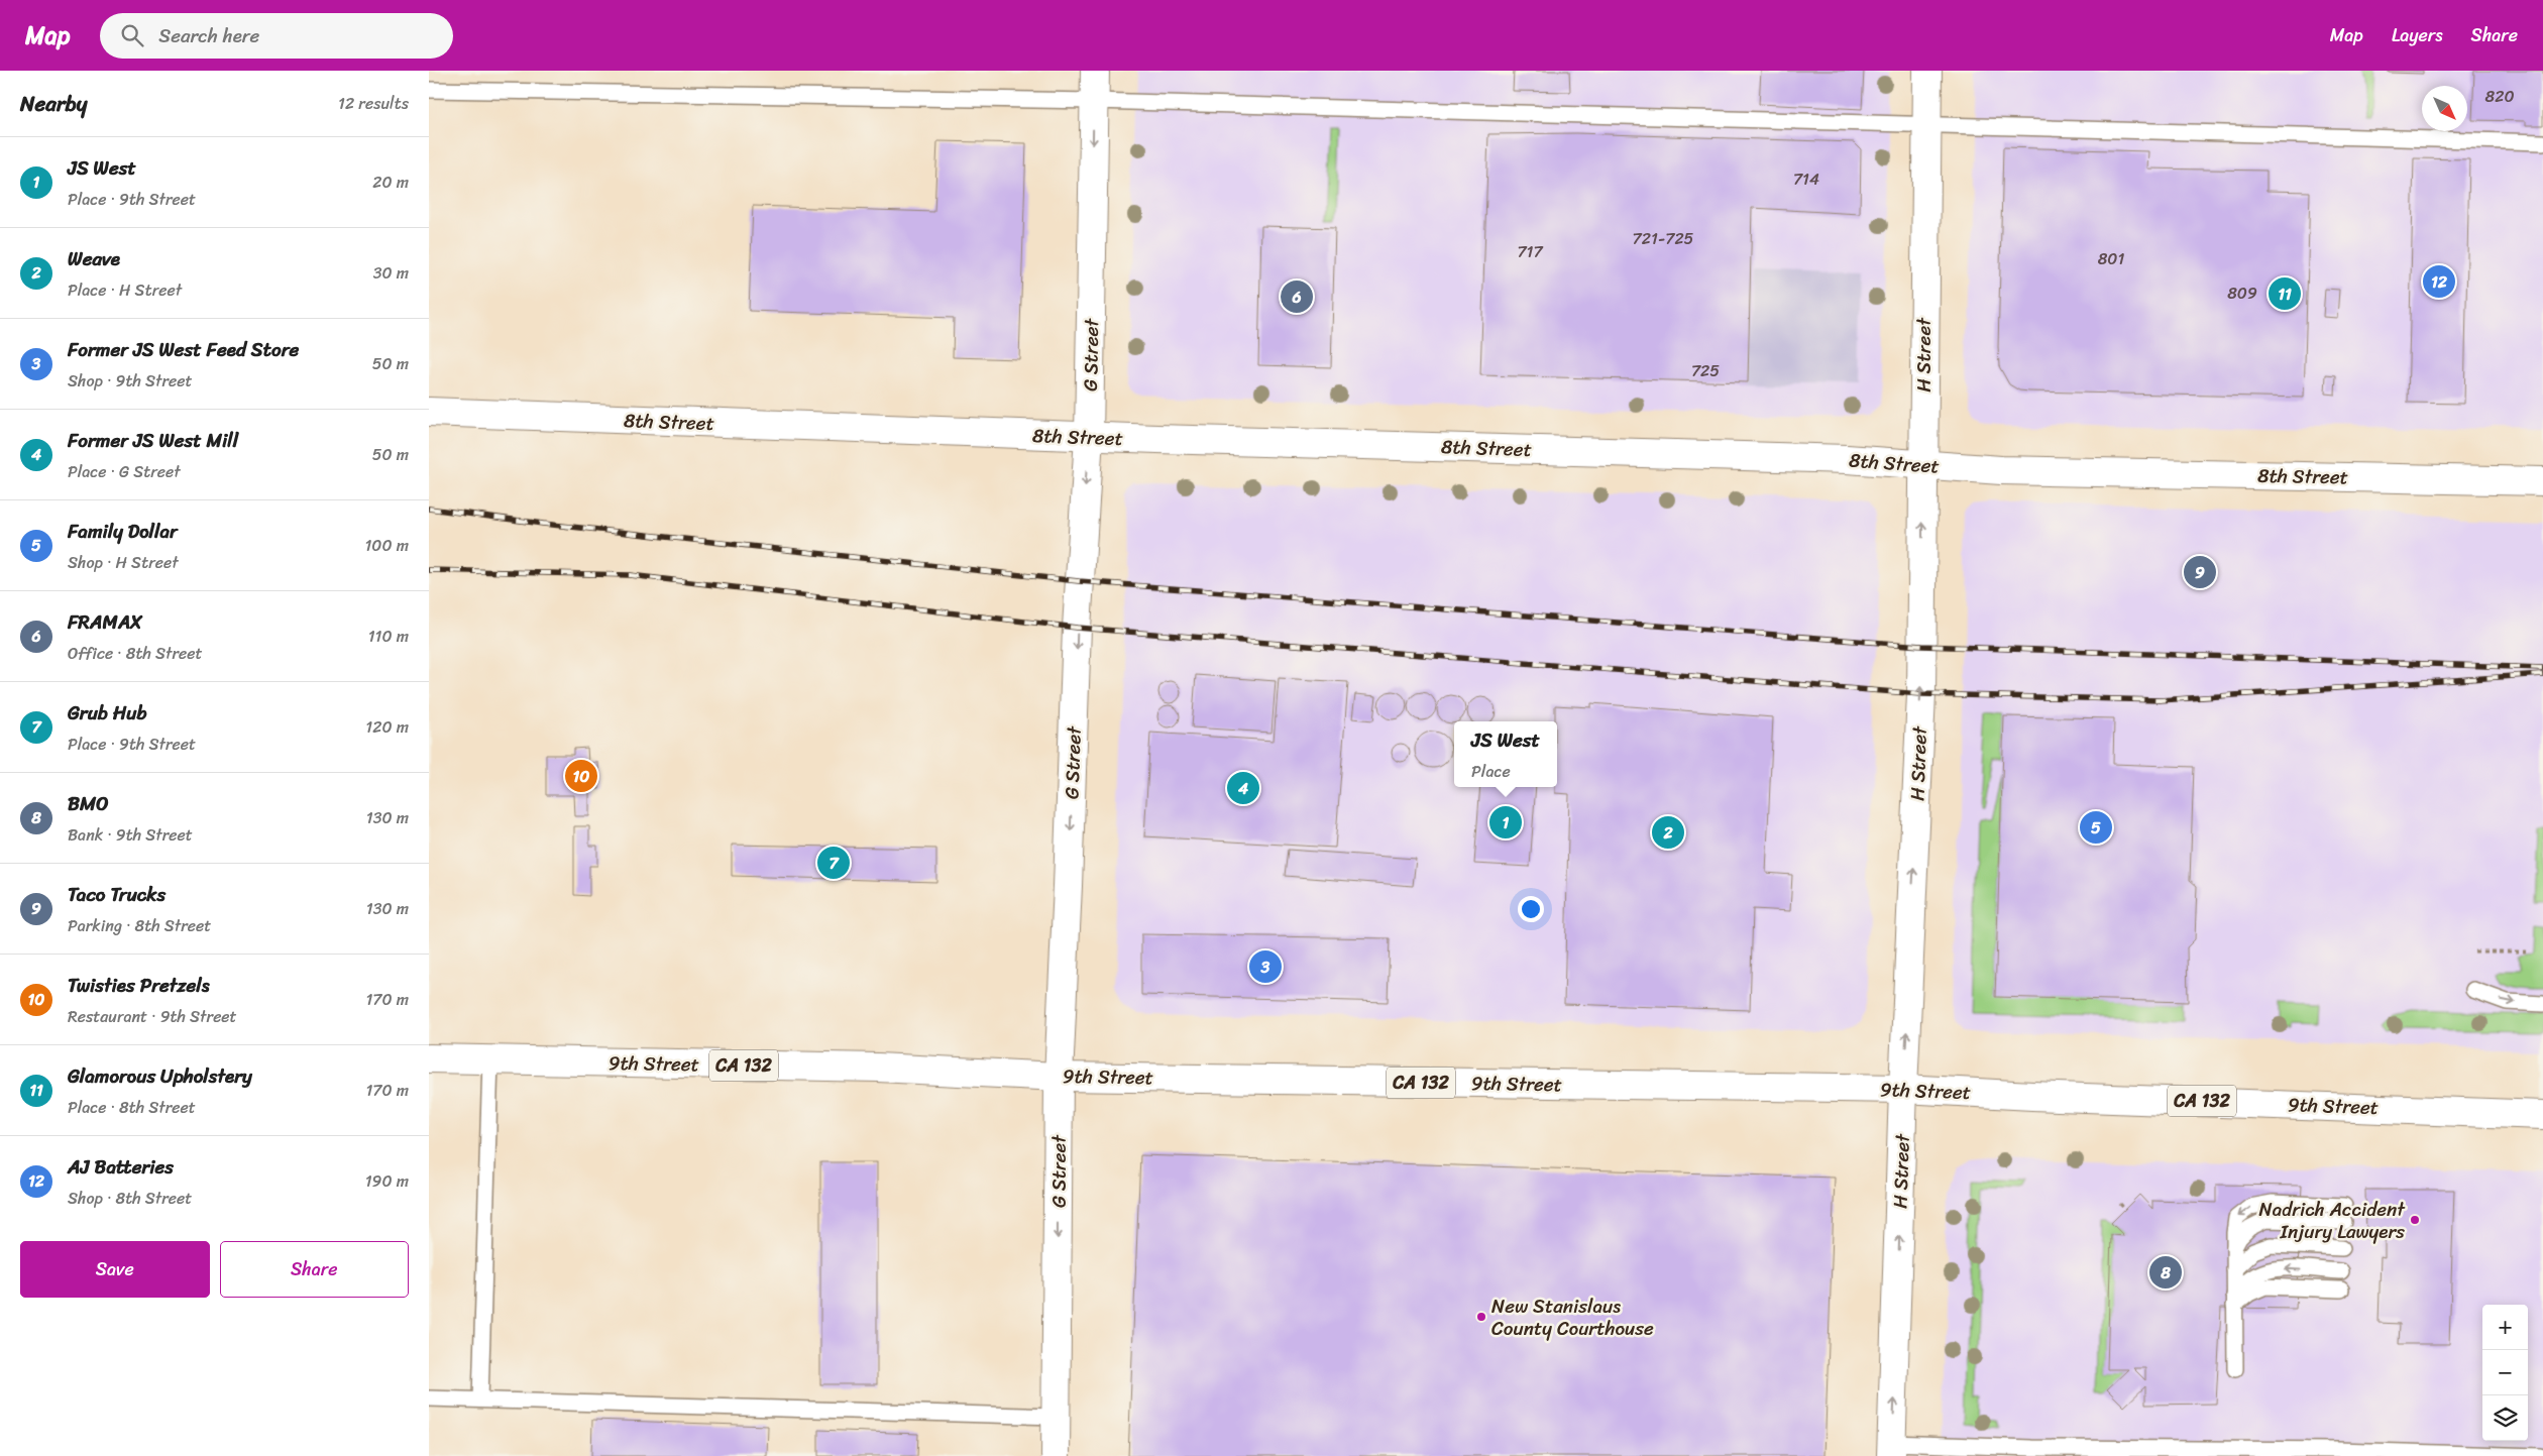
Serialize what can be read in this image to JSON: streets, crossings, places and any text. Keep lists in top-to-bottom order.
{
  "streets": {
    "main road": [
      "G Street",
      "H Street",
      "8th Street",
      "9th Street",
      "CA 132"
    ]
  },
  "crossings": [
    ["G Street", "8th Street"],
    ["G Street", "9th Street"],
    ["H Street", "8th Street"],
    ["H Street", "9th Street"]
  ],
  "one_way": ["G Street", "H Street"],
  "places": ["Nadrich Accident Injury Lawyers", "New Stanislaus County Courthouse"],
  "house_numbers": [
    "820",
    "714",
    "721-725",
    "717",
    "801",
    "809",
    "725"
  ],
  "north": "bottom right",
  "page": {
    "header": "Map",
    "search": "Search here",
    "nav": ["Map", "Layers", "Share"],
    "heading": ["Nearby", "12 results"],
    "list": [
      {
        "mark": "1",
        "name": "JS West",
        "note": "Place · 9th Street",
        "value": "20 m"
      },
      {
        "mark": "2",
        "name": "Weave",
        "note": "Place · H Street",
        "value": "30 m"
      },
      {
        "mark": "3",
        "name": "Former JS West Feed Store",
        "note": "Shop · 9th Street",
        "value": "50 m"
      },
      {
        "mark": "4",
        "name": "Former JS West Mill",
        "note": "Place · G Street",
        "value": "50 m"
      },
      {
        "mark": "5",
        "name": "Family Dollar",
        "note": "Shop · H Street",
        "value": "100 m"
      },
      {
        "mark": "6",
        "name": "FRAMAX",
        "note": "Office · 8th Street",
        "value": "110 m"
      },
      {
        "mark": "7",
        "name": "Grub Hub",
        "note": "Place · 9th Street",
        "value": "120 m"
      },
      {
        "mark": "8",
        "name": "BMO",
        "note": "Bank · 9th Street",
        "value": "130 m"
      },
      {
        "mark": "9",
        "name": "Taco Trucks",
        "note": "Parking · 8th Street",
        "value": "130 m"
      },
      {
        "mark": "10",
        "name": "Twisties Pretzels",
        "note": "Restaurant · 9th Street",
        "value": "170 m"
      },
      {
        "mark": "11",
        "name": "Glamorous Upholstery",
        "note": "Place · 8th Street",
        "value": "170 m"
      },
      {
        "mark": "12",
        "name": "AJ Batteries",
        "note": "Shop · 8th Street",
        "value": "190 m"
      }
    ],
    "pins": [
      "12",
      "11",
      "6",
      "9",
      "10",
      "4",
      "1",
      "5",
      "2",
      "7",
      "3",
      "8"
    ],
    "popup": ["JS West", "Place"],
    "buttons": ["Save", "Share"],
    "map_buttons": ["+", "−"]
  }
}
